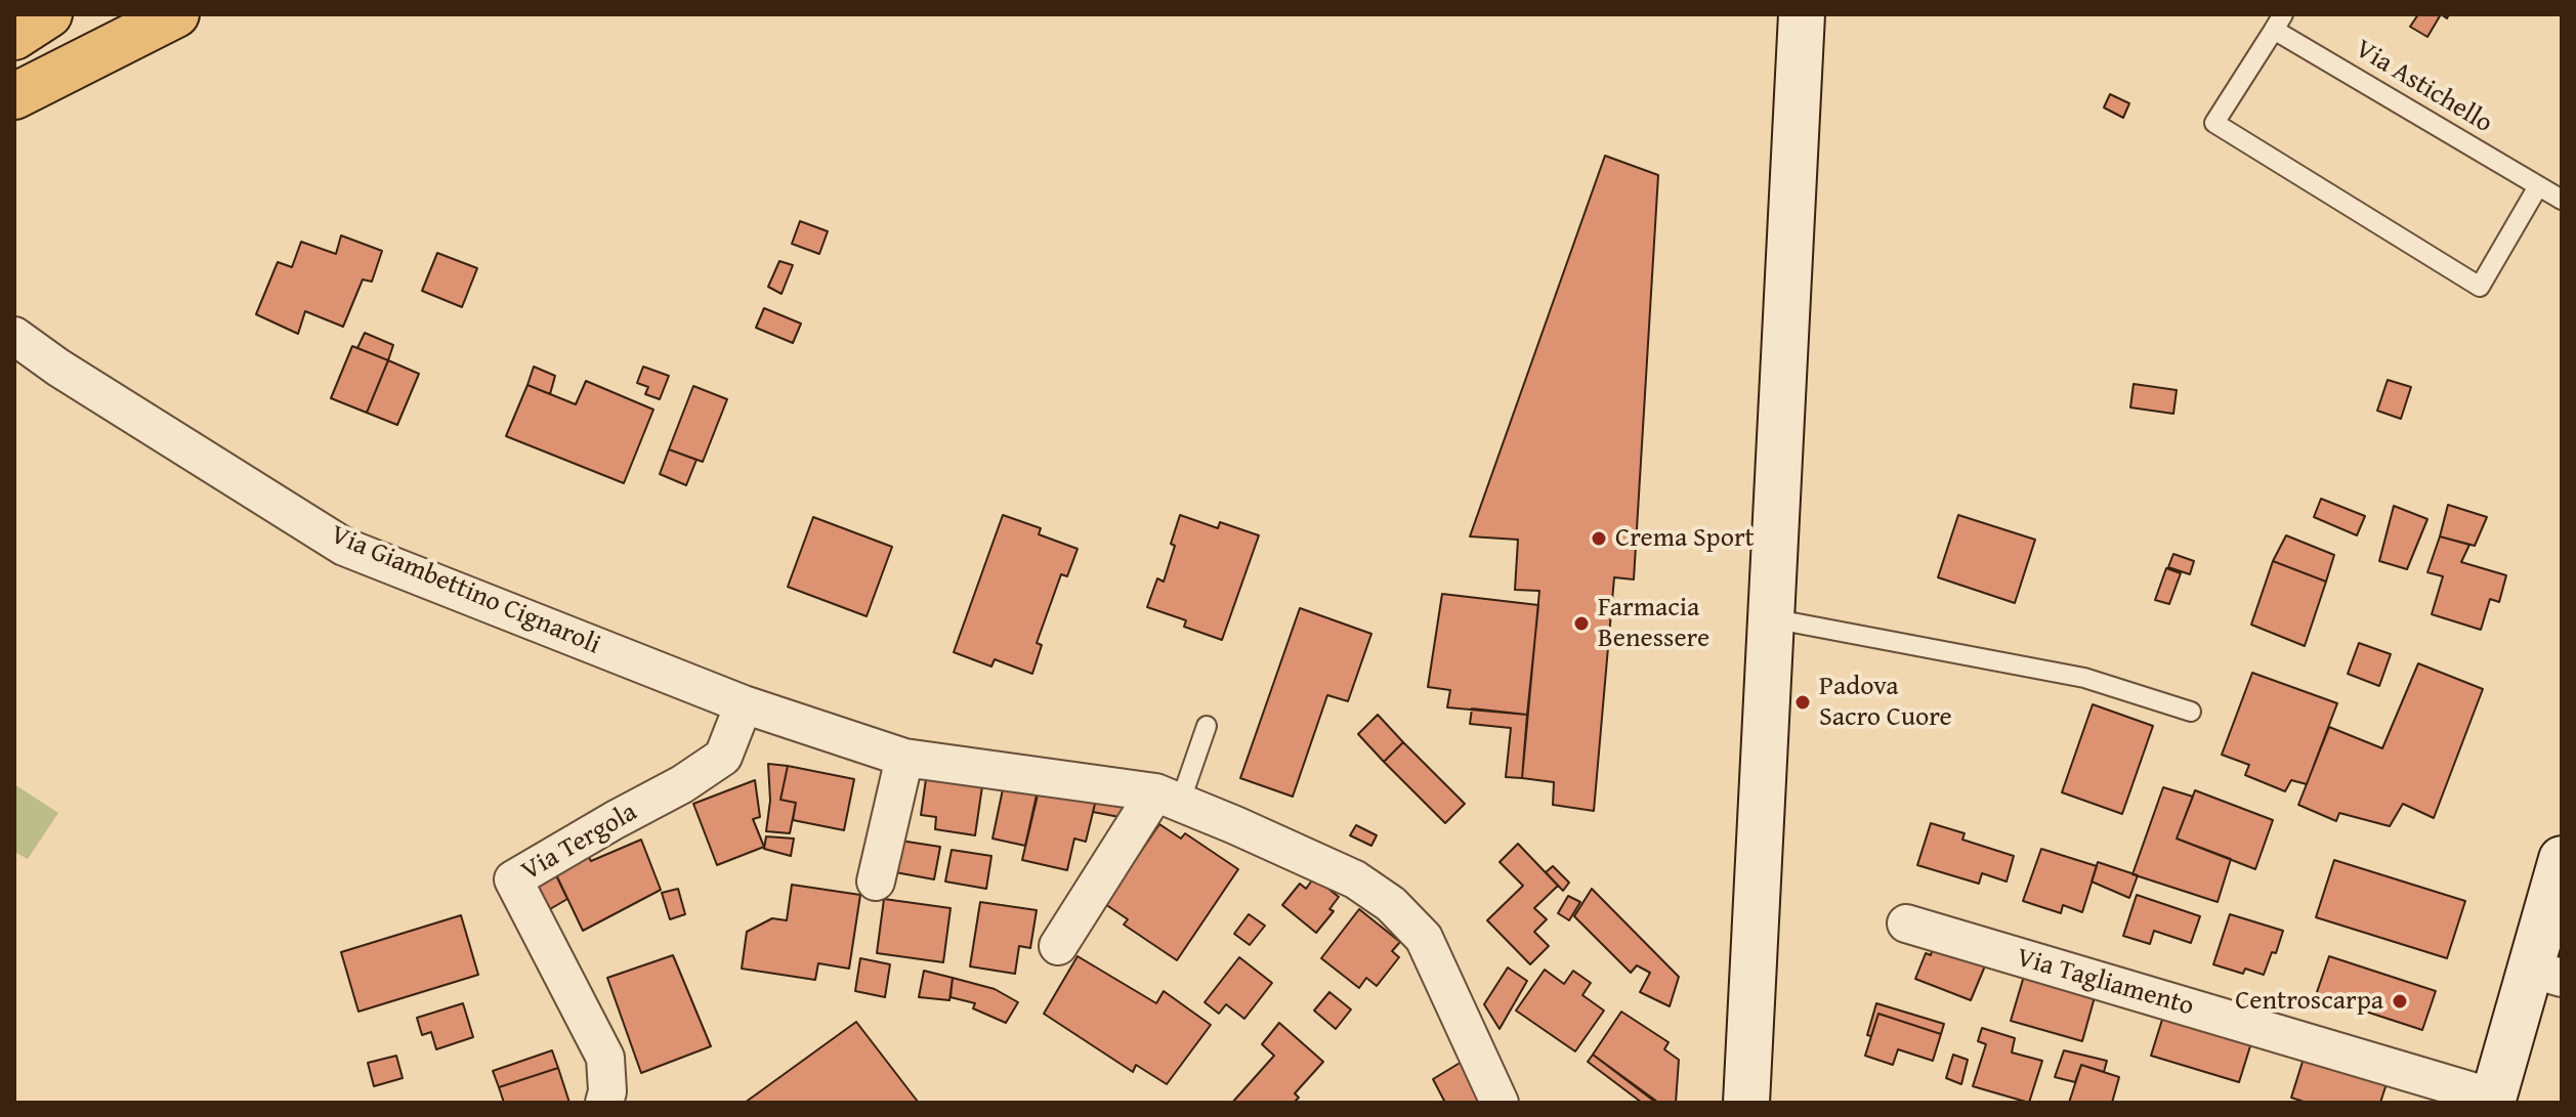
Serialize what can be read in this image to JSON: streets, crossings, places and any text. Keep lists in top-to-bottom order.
{
  "streets": {
    "street": ["Via Giambettino Cignaroli", "Via Tergola", "Via Tagliamento"],
    "lane": ["Via Astichello"]
  },
  "crossings": [
    ["Via Giambettino Cignaroli", "Via Tergola"]
  ],
  "places": [
    "Crema Sport",
    "Farmacia Benessere",
    "Padova Sacro Cuore",
    "Centroscarpa"
  ]
}
